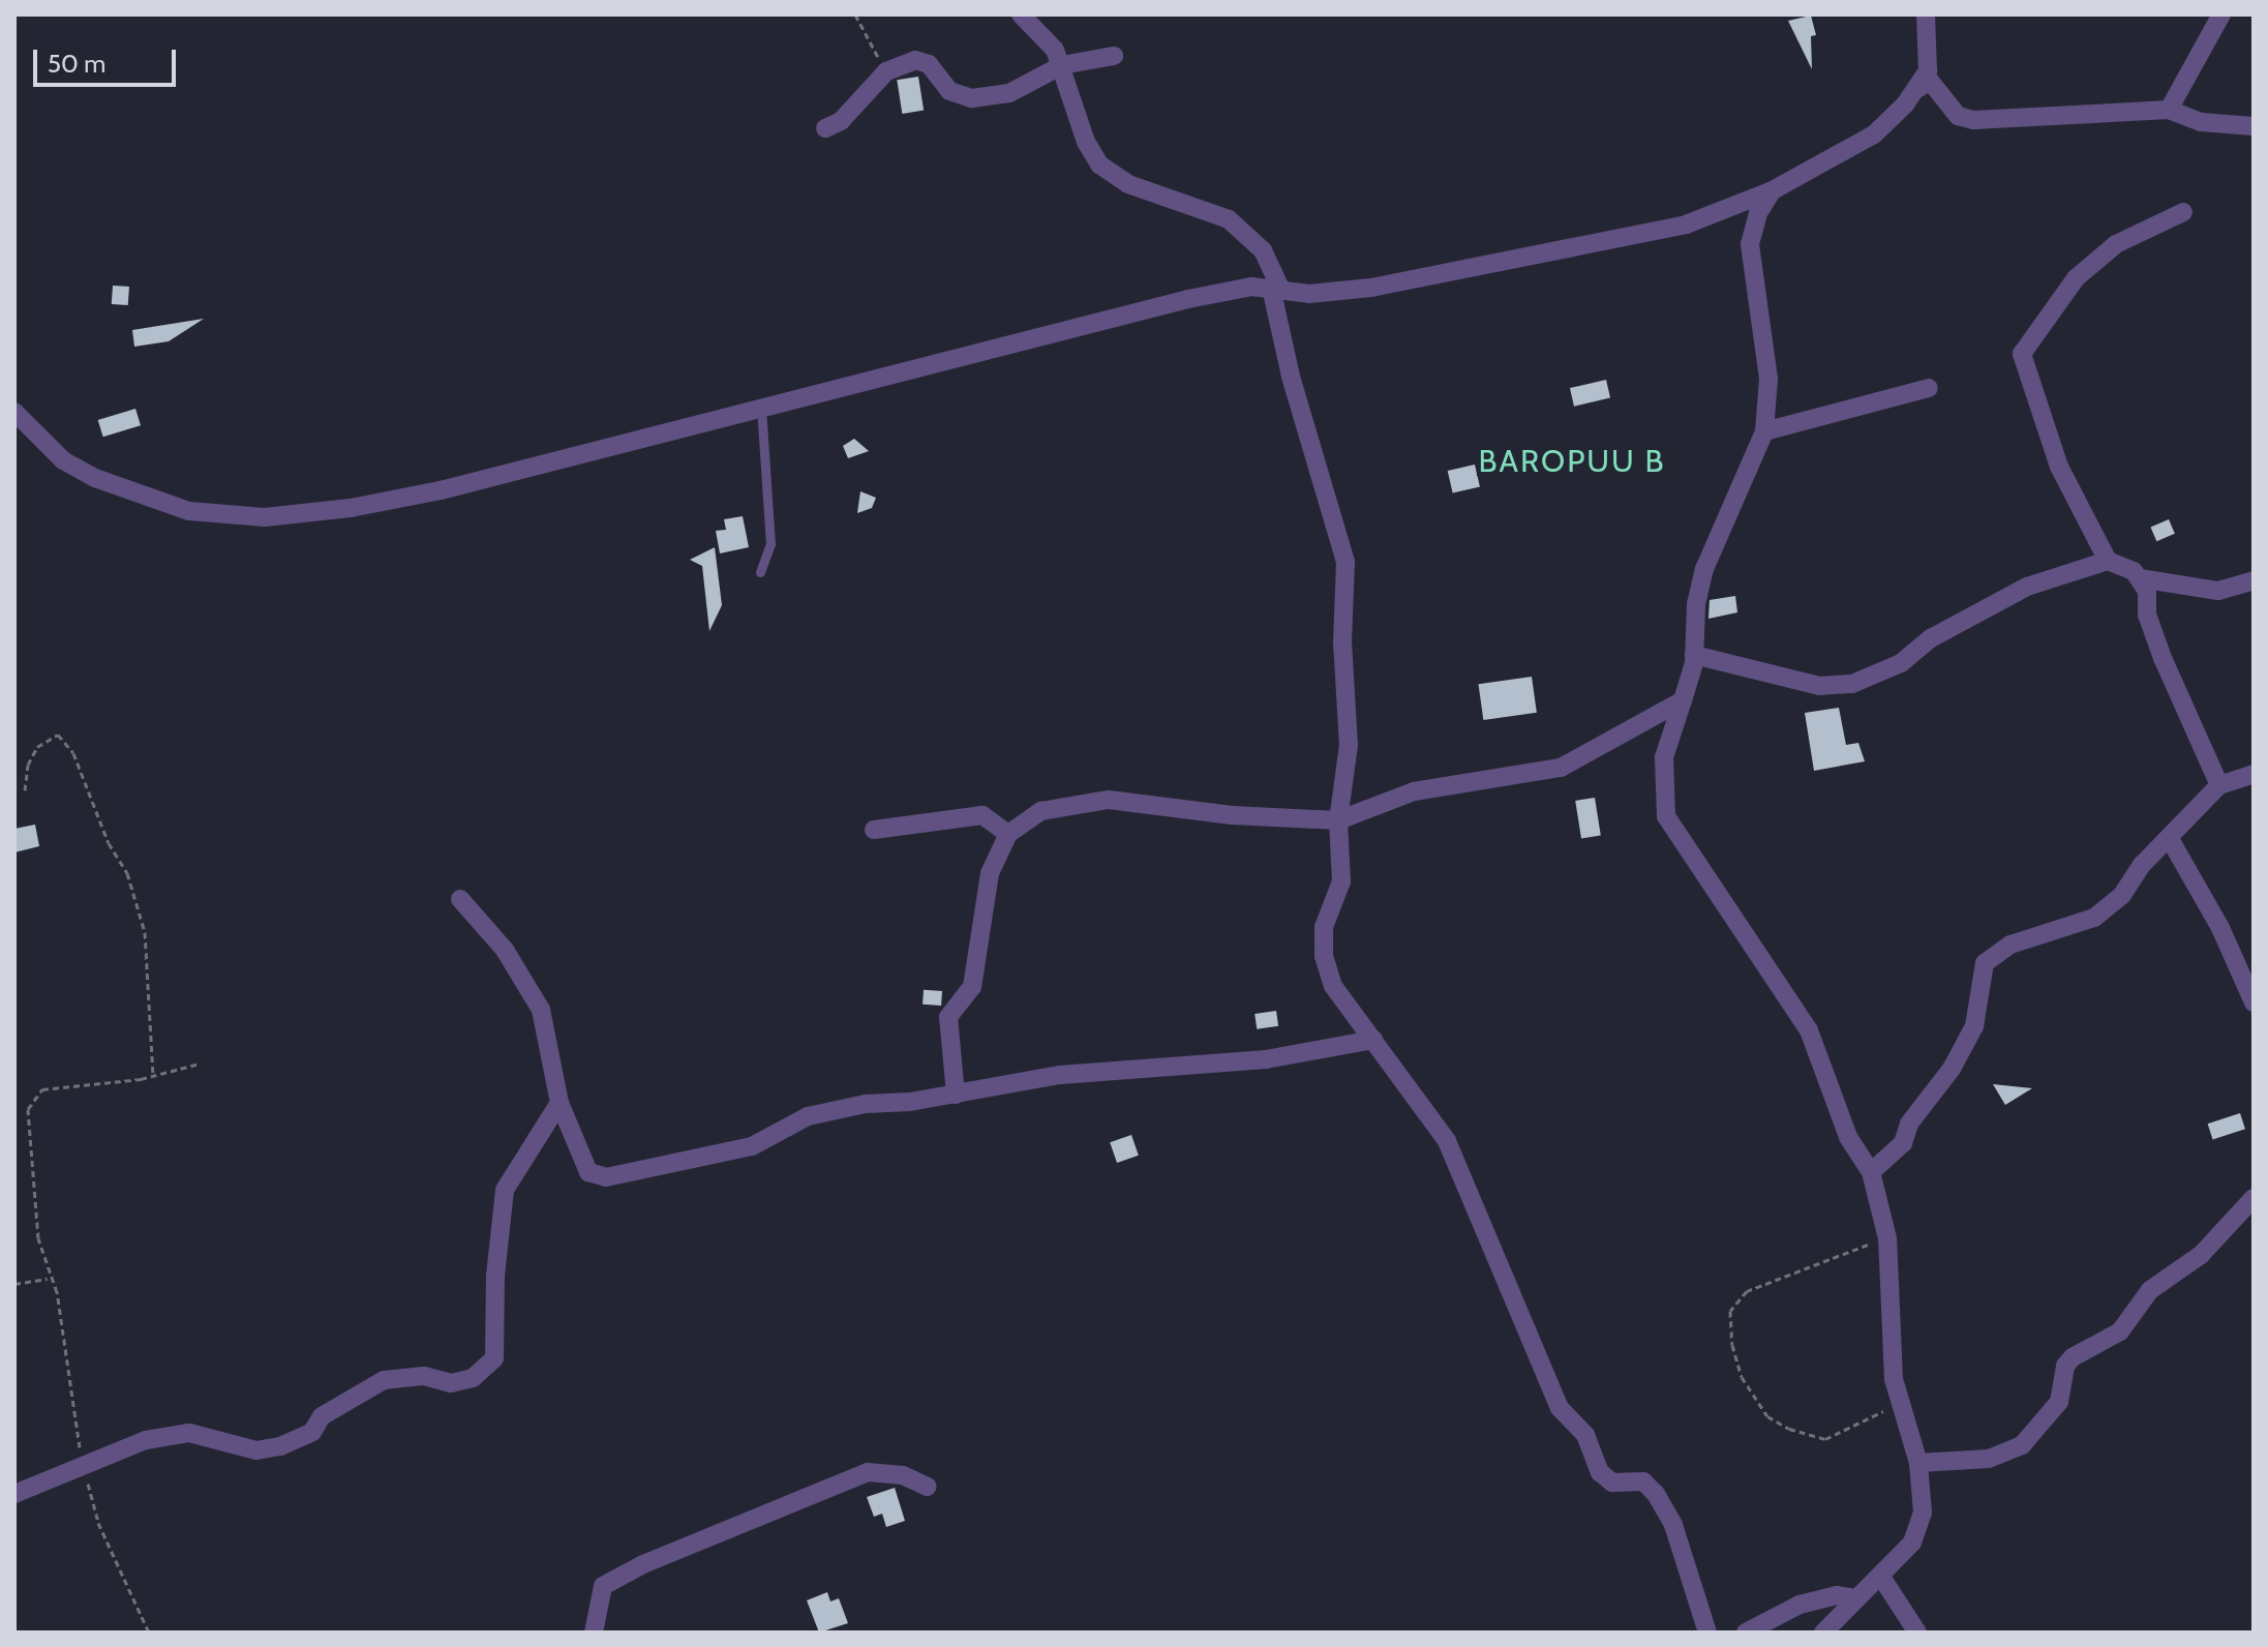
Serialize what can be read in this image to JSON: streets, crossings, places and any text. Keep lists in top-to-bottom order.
{
  "districts": ["BAROPUU B"],
  "scale_bar": "50 m"
}
